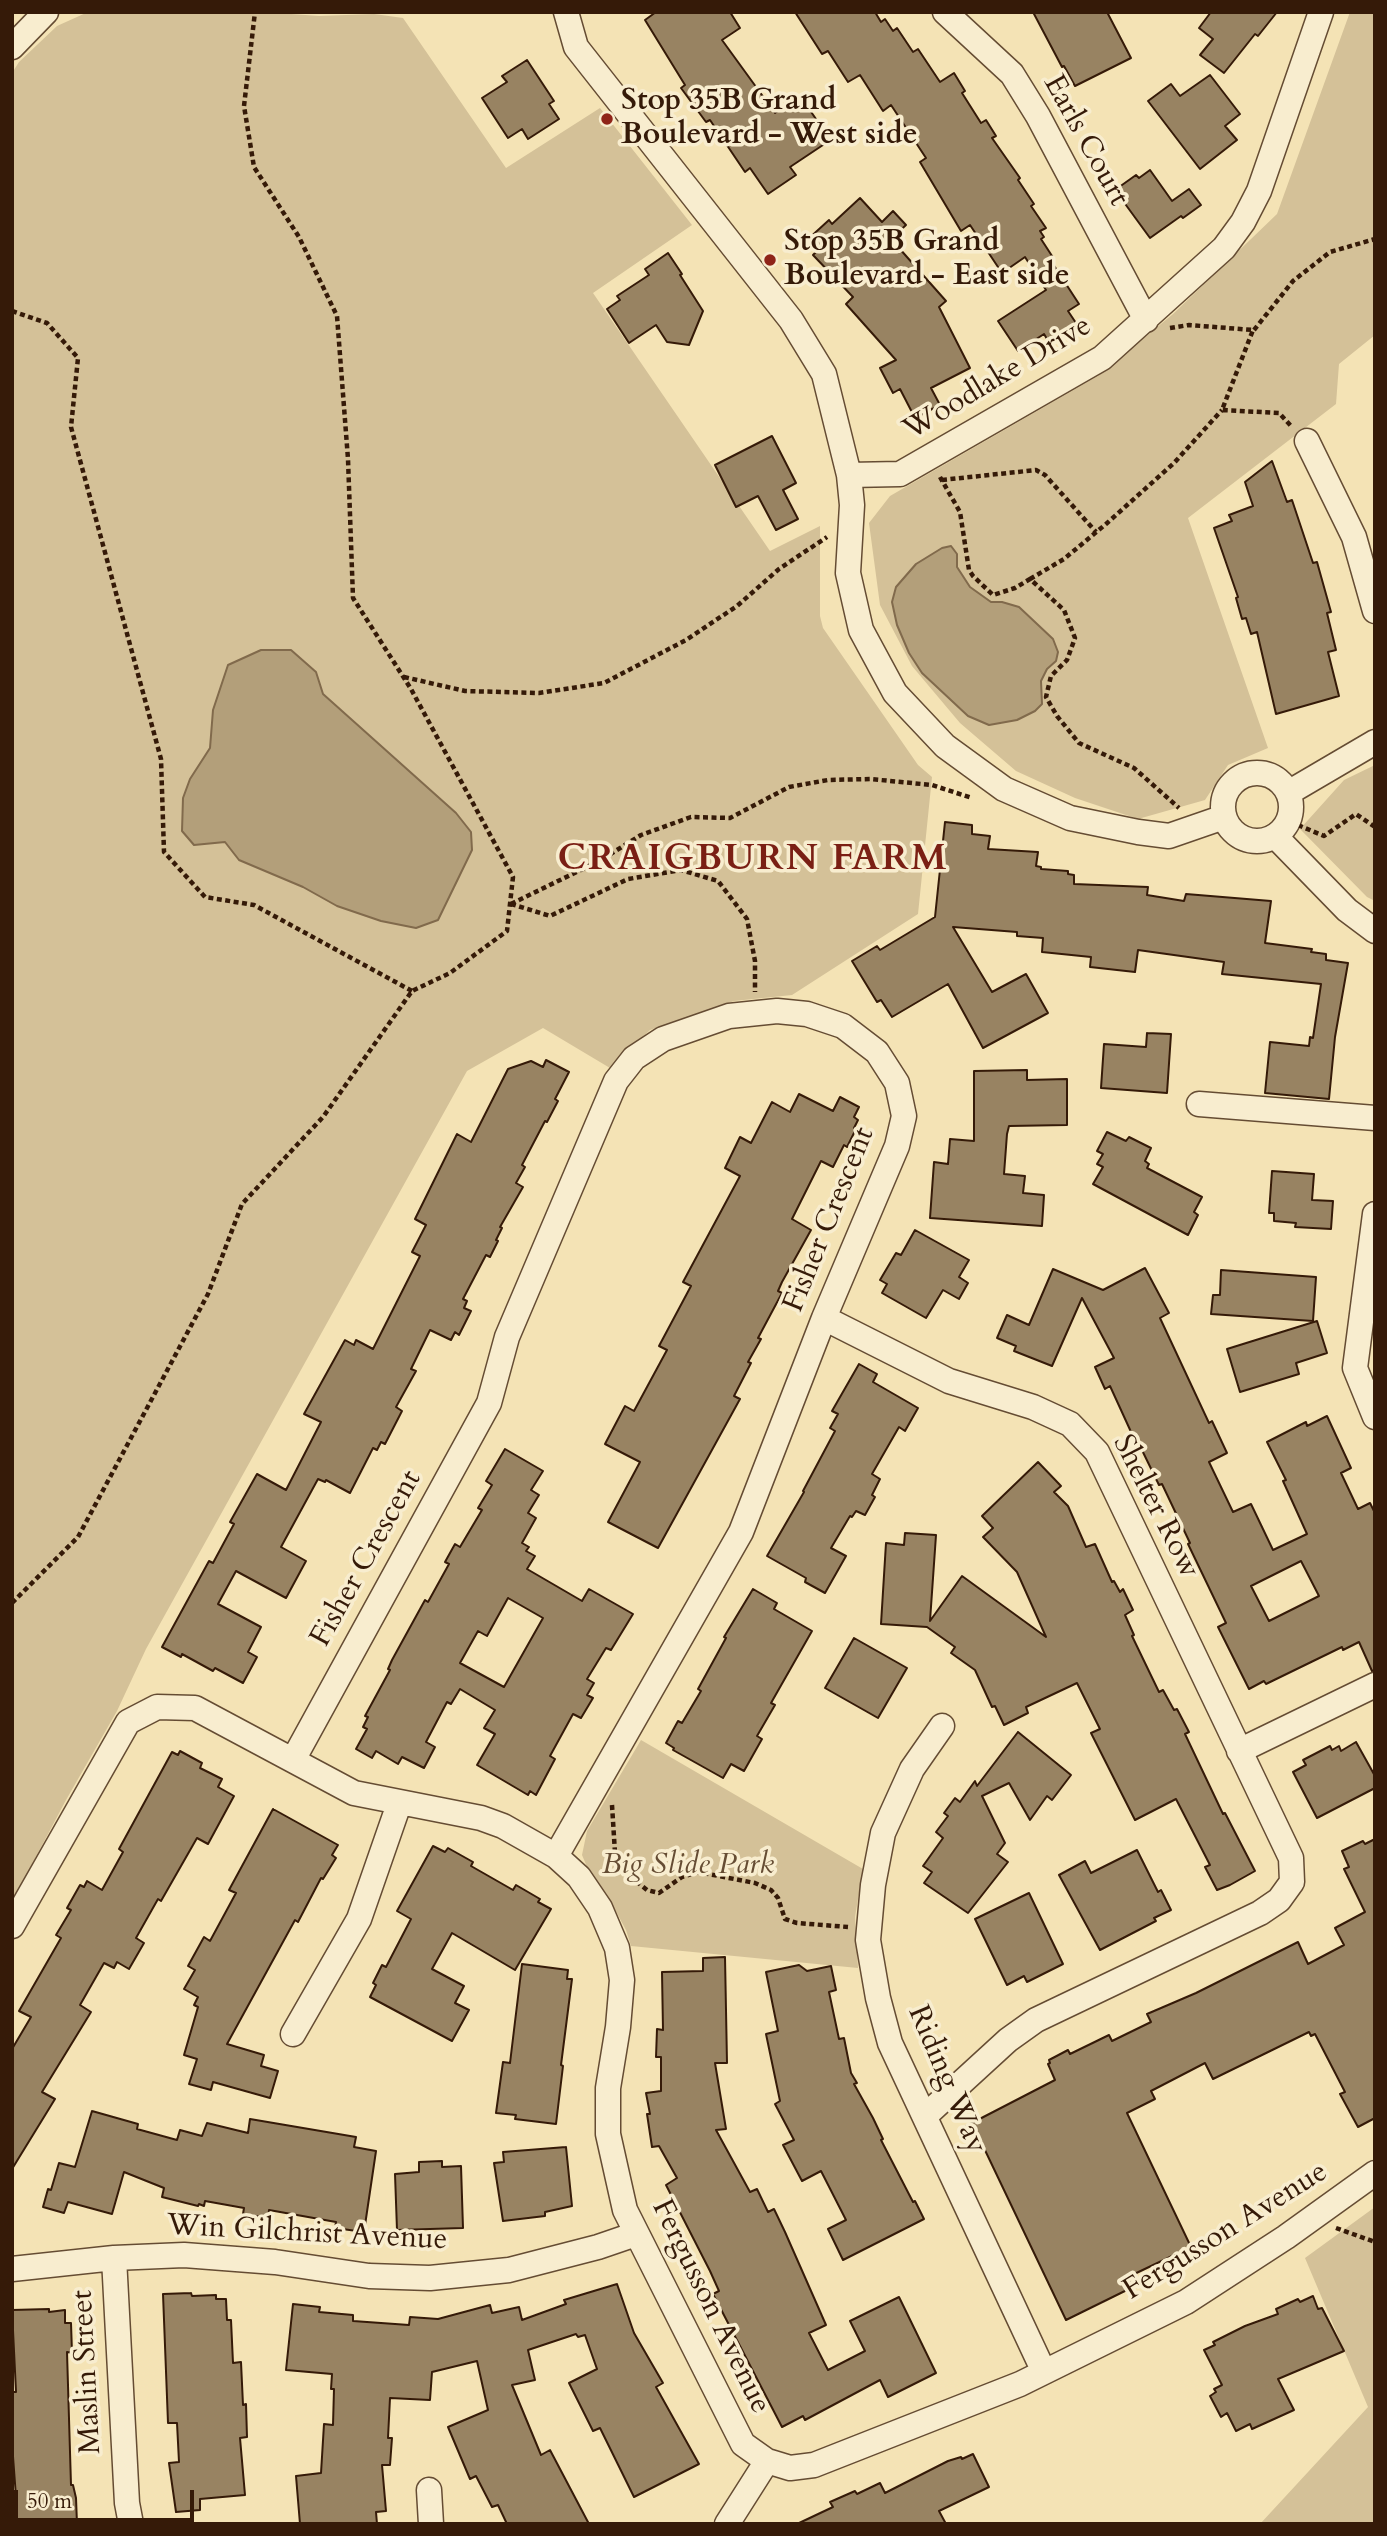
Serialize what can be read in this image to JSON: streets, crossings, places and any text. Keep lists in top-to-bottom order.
{
  "streets": {
    "street": [
      "Earls Court",
      "Woodlake Drive",
      "Fisher Crescent",
      "Shelter Row",
      "Riding Way",
      "Fergusson Avenue",
      "Win Gilchrist Avenue",
      "Maslin Street"
    ]
  },
  "crossings": [
    ["Earls Court", "Woodlake Drive"],
    ["Fisher Crescent", "Shelter Row"],
    ["Fisher Crescent", "Fergusson Avenue"],
    ["Shelter Row", "Riding Way"],
    ["Riding Way", "Fergusson Avenue"],
    ["Fergusson Avenue", "Win Gilchrist Avenue"],
    ["Win Gilchrist Avenue", "Maslin Street"]
  ],
  "districts": ["CRAIGBURN FARM"],
  "parks": ["Big Slide Park"],
  "places": ["Stop 35B Grand Boulevard - West side", "Stop 35B Grand Boulevard - East side"],
  "scale_bar": "50 m"
}
